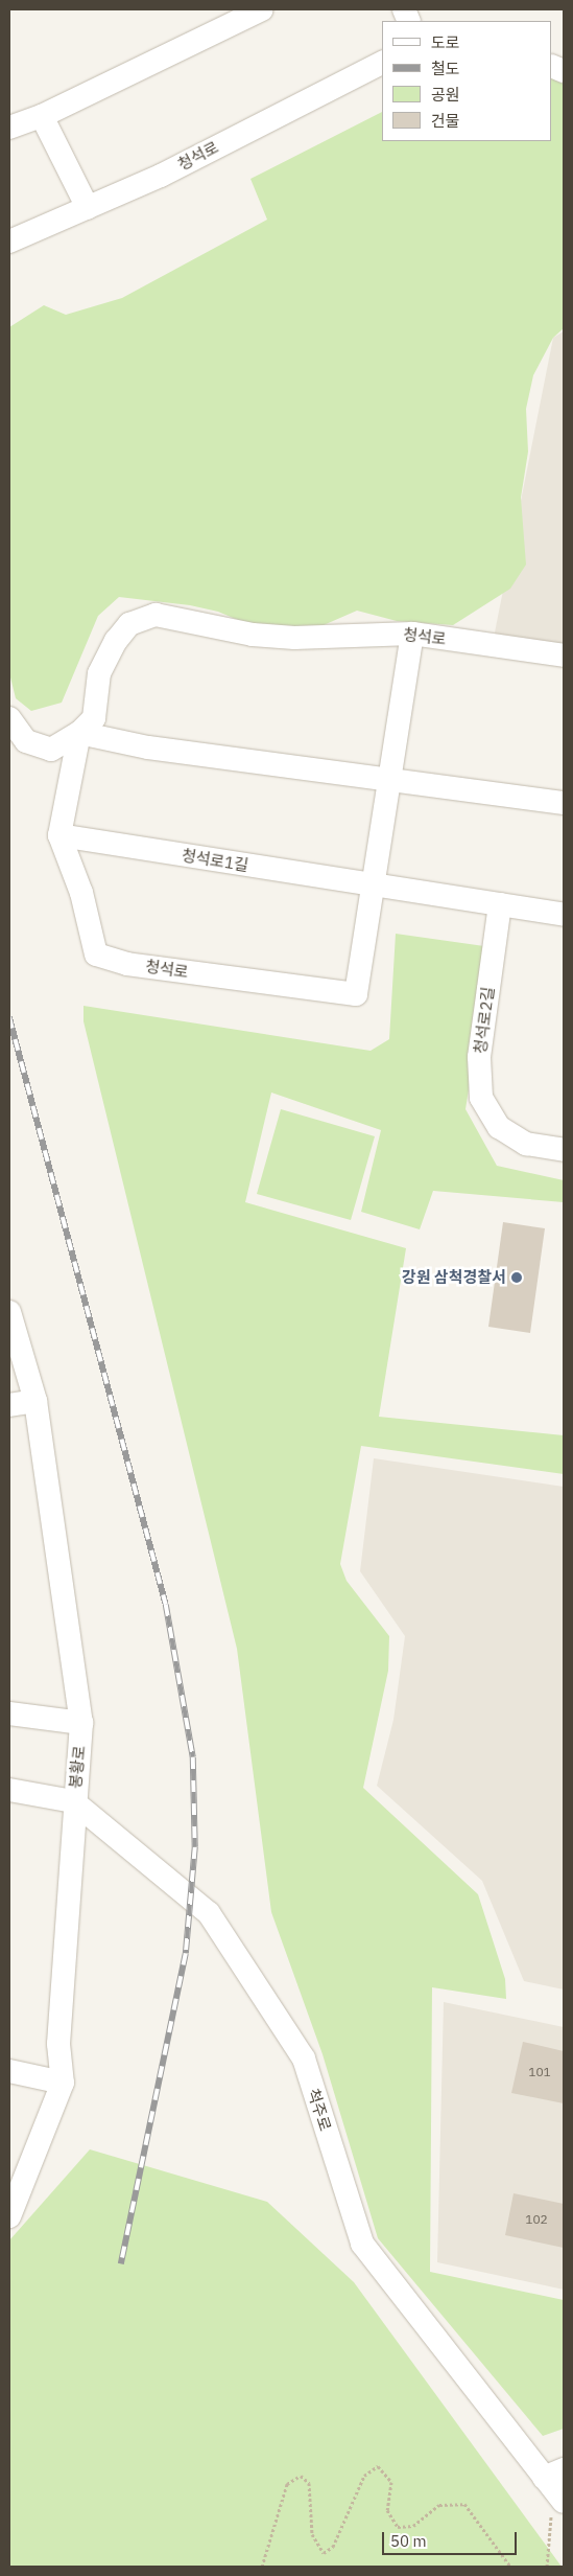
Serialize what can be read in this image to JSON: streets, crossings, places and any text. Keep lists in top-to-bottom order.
{
  "streets": {
    "street": [
      "청석로",
      "청석로1길",
      "청석로2길",
      "봉황로",
      "척주로"
    ]
  },
  "crossings": [
    ["청석로", "청석로1길"],
    ["청석로1길", "청석로2길"],
    ["봉황로", "척주로"]
  ],
  "places": ["강원 삼척경찰서"],
  "house_numbers": ["101", "102"],
  "legend": [
    "도로",
    "철도",
    "공원",
    "건물"
  ],
  "scale_bar": "50 m"
}
